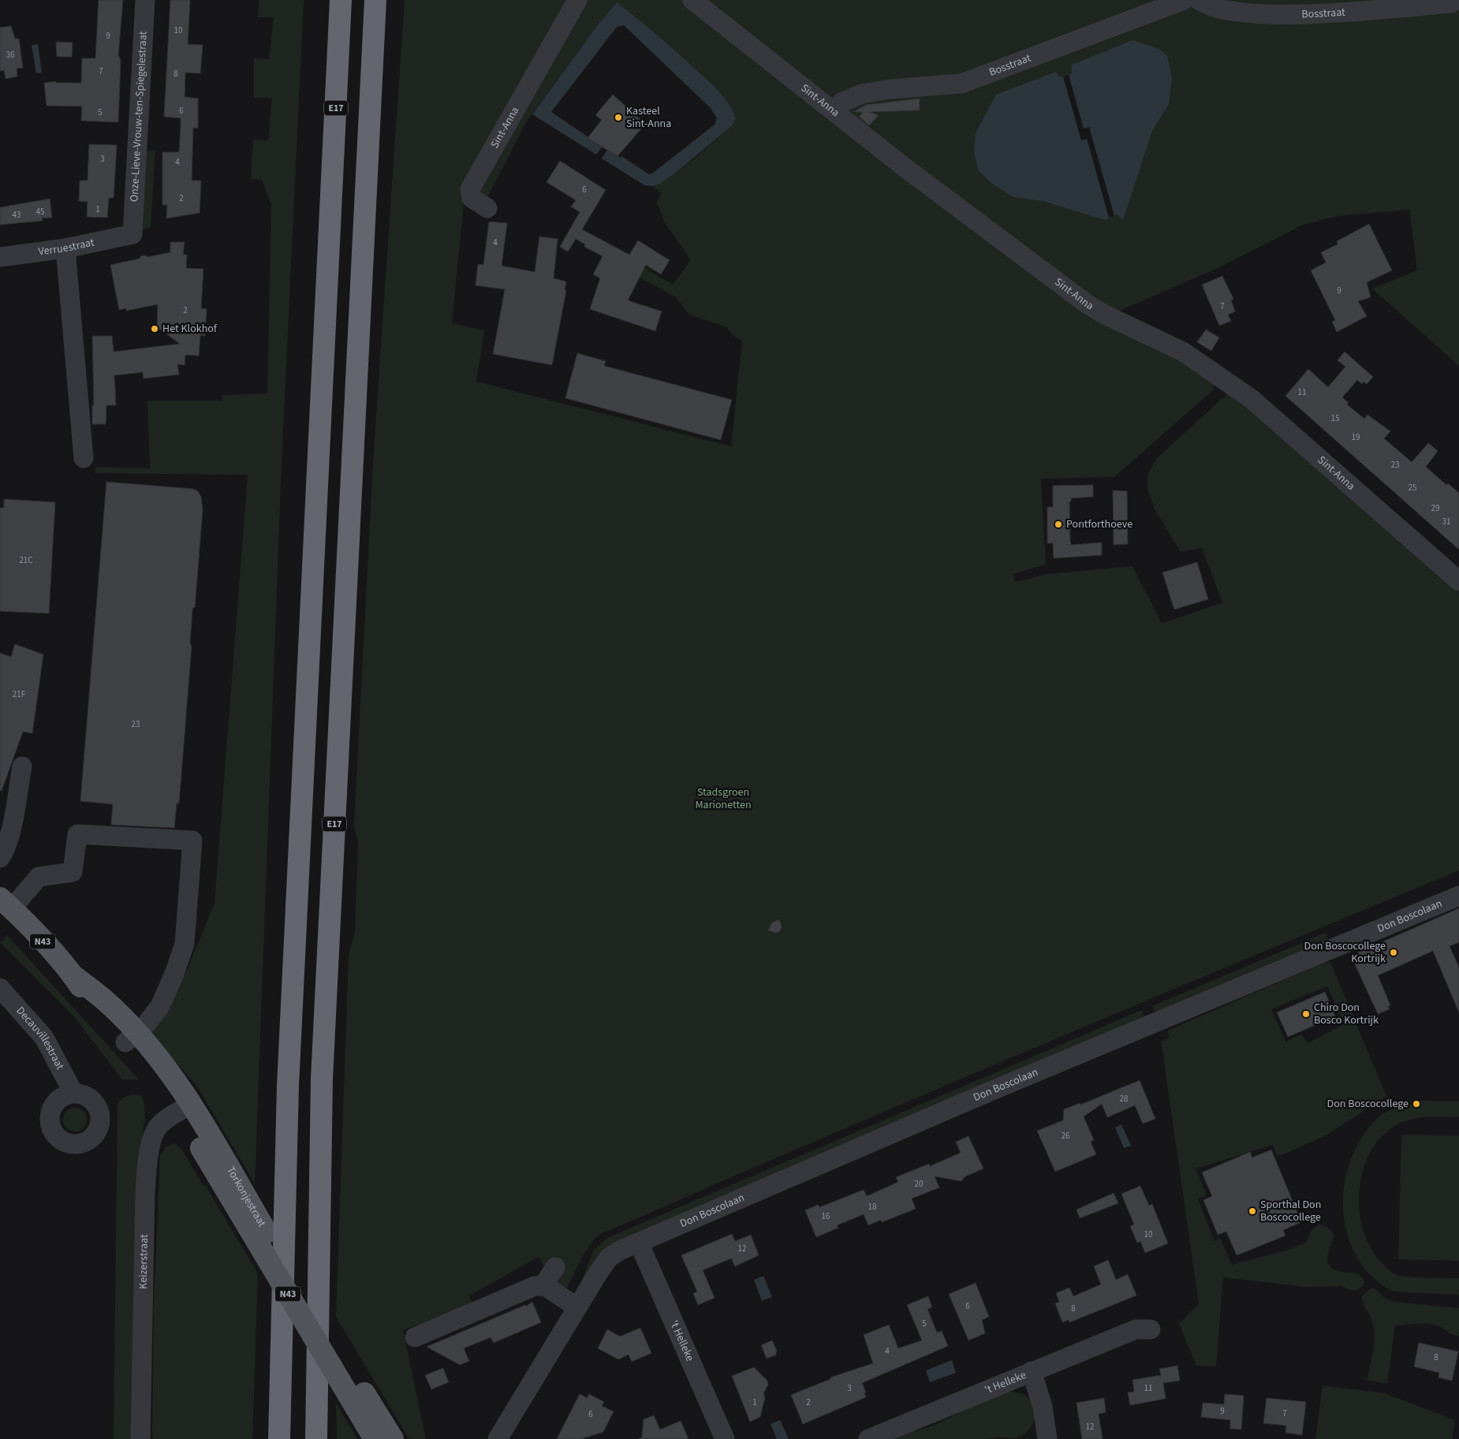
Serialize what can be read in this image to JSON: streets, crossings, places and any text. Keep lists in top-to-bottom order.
{
  "streets": {
    "highway": ["E17"],
    "main road": ["N43", "Torkonjestraat"],
    "street": [
      "Bosstraat",
      "Sint-Anna",
      "Onze-Lieve-Vrouw-ten-Spiegelestraat",
      "Verruestraat",
      "Don Boscolaan",
      "Decauvillestraat",
      "Keizerstraat",
      "'t Helleke"
    ]
  },
  "crossings": [
    ["Bosstraat", "Sint-Anna"],
    ["Onze-Lieve-Vrouw-ten-Spiegelestraat", "Verruestraat"],
    ["Don Boscolaan", "'t Helleke"],
    ["Torkonjestraat", "Keizerstraat"]
  ],
  "parks": ["Stadsgroen Marionetten"],
  "places": [
    "Kasteel Sint-Anna",
    "Het Klokhof",
    "Pontforthoeve",
    "Don Boscocollege Kortrijk",
    "Chiro Don Bosco Kortrijk",
    "Don Boscocollege",
    "Sporthal Don Boscocollege"
  ],
  "house_numbers": [
    "10",
    "9",
    "36",
    "7",
    "8",
    "6",
    "5",
    "3",
    "4",
    "6",
    "2",
    "1",
    "45",
    "43",
    "4",
    "9",
    "7",
    "2",
    "11",
    "15",
    "19",
    "23",
    "25",
    "29",
    "31",
    "21C",
    "21F",
    "23",
    "28",
    "26",
    "20",
    "18",
    "16",
    "10",
    "12",
    "6",
    "8",
    "5",
    "4",
    "8",
    "3",
    "11",
    "1",
    "2",
    "9",
    "7",
    "6",
    "12"
  ]
}
